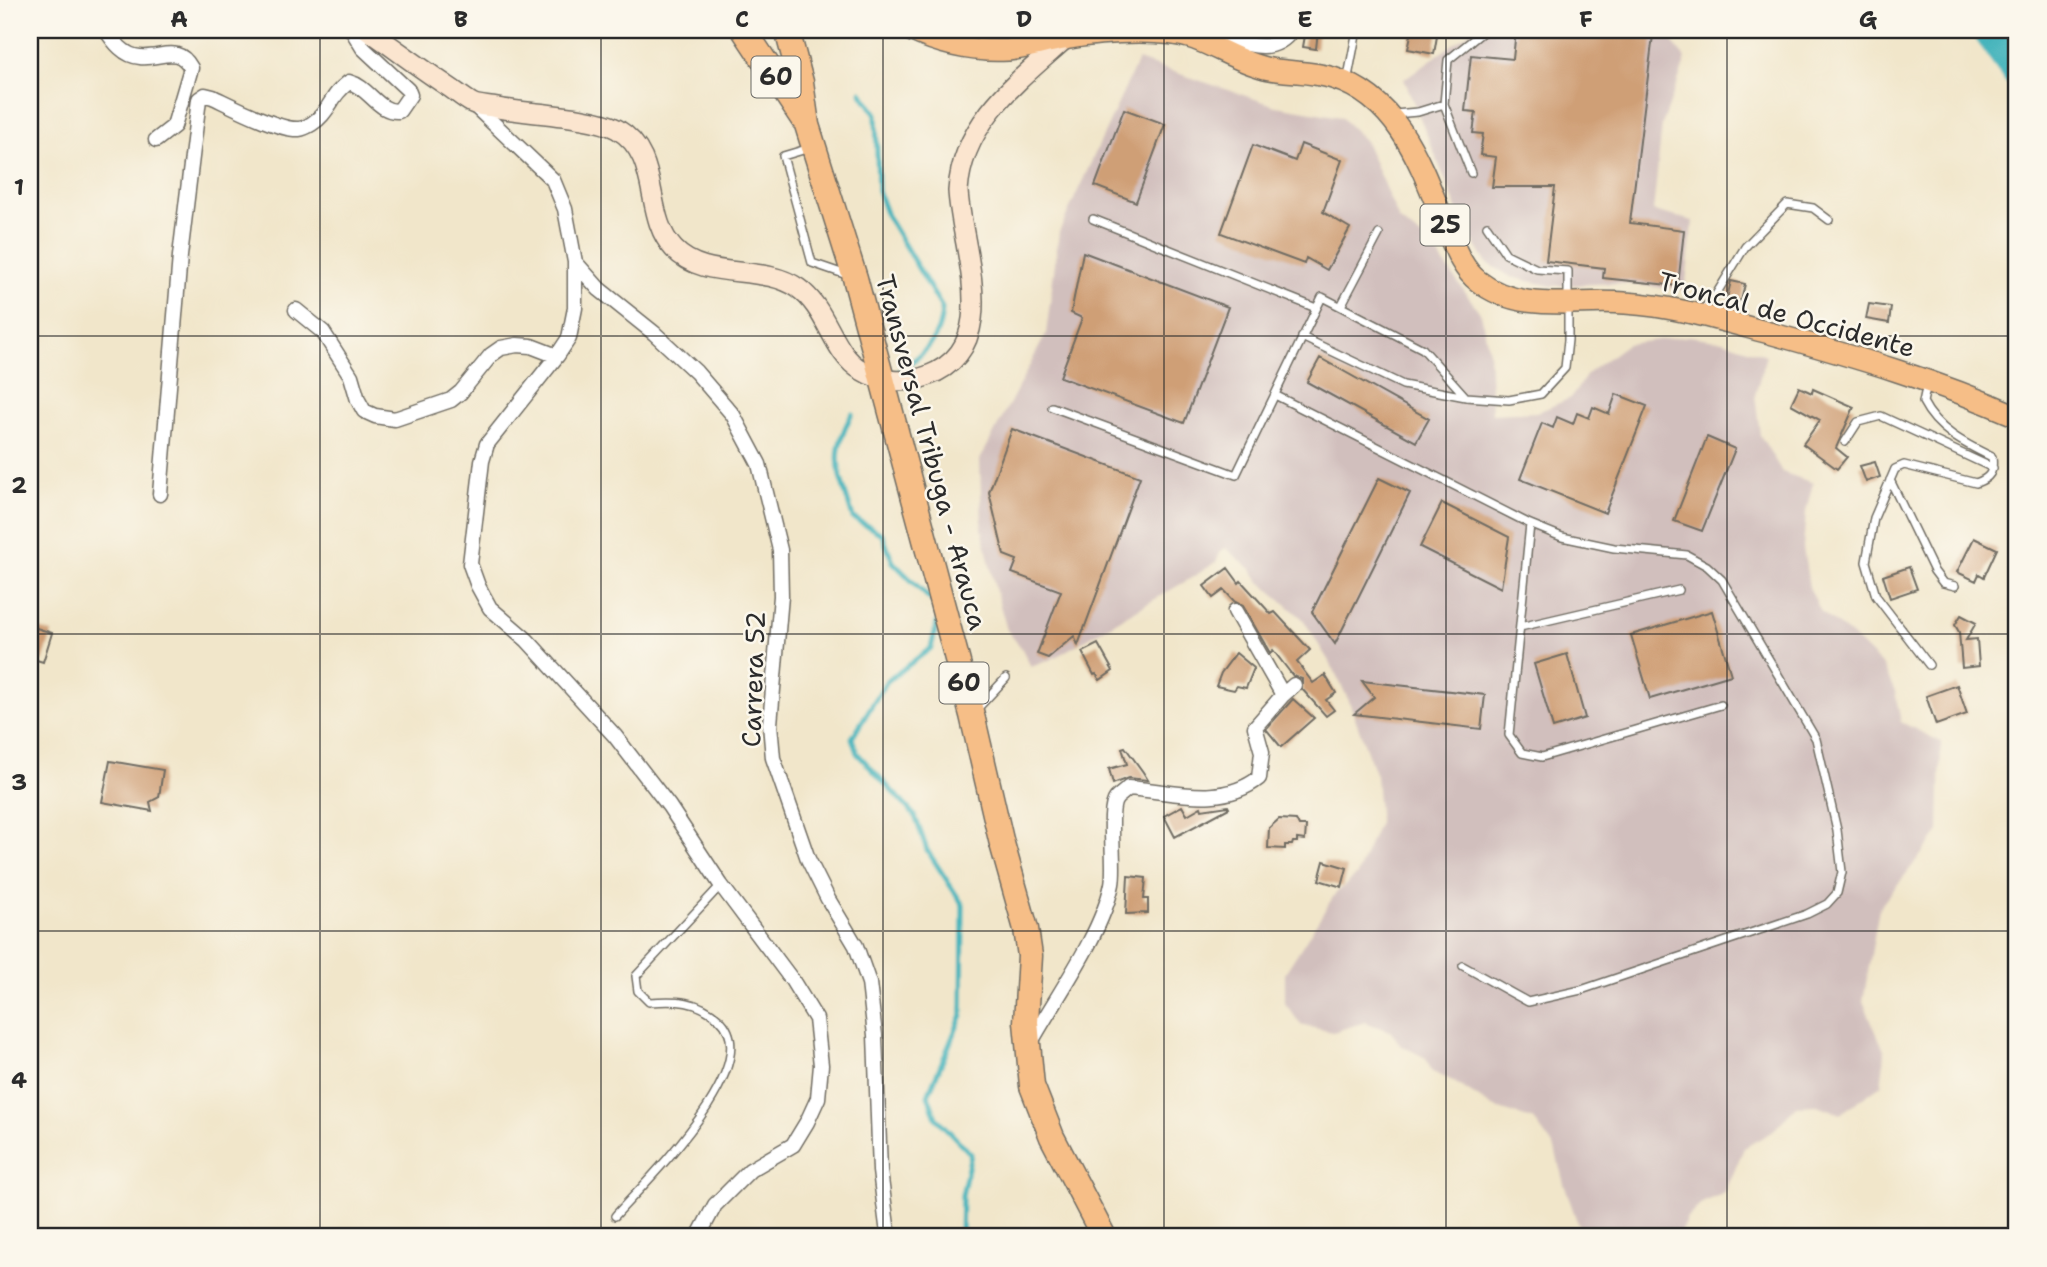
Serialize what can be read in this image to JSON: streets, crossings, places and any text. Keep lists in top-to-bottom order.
{
  "streets": {
    "highway": ["60", "Transversal Tribuga - Arauca"],
    "main road": ["25", "Troncal de Occidente"],
    "street": ["Carrera 52"]
  },
  "grid": {
    "columns": [
      "A",
      "B",
      "C",
      "D",
      "E",
      "F",
      "G"
    ],
    "rows": [
      "1",
      "2",
      "3",
      "4"
    ]
  }
}
